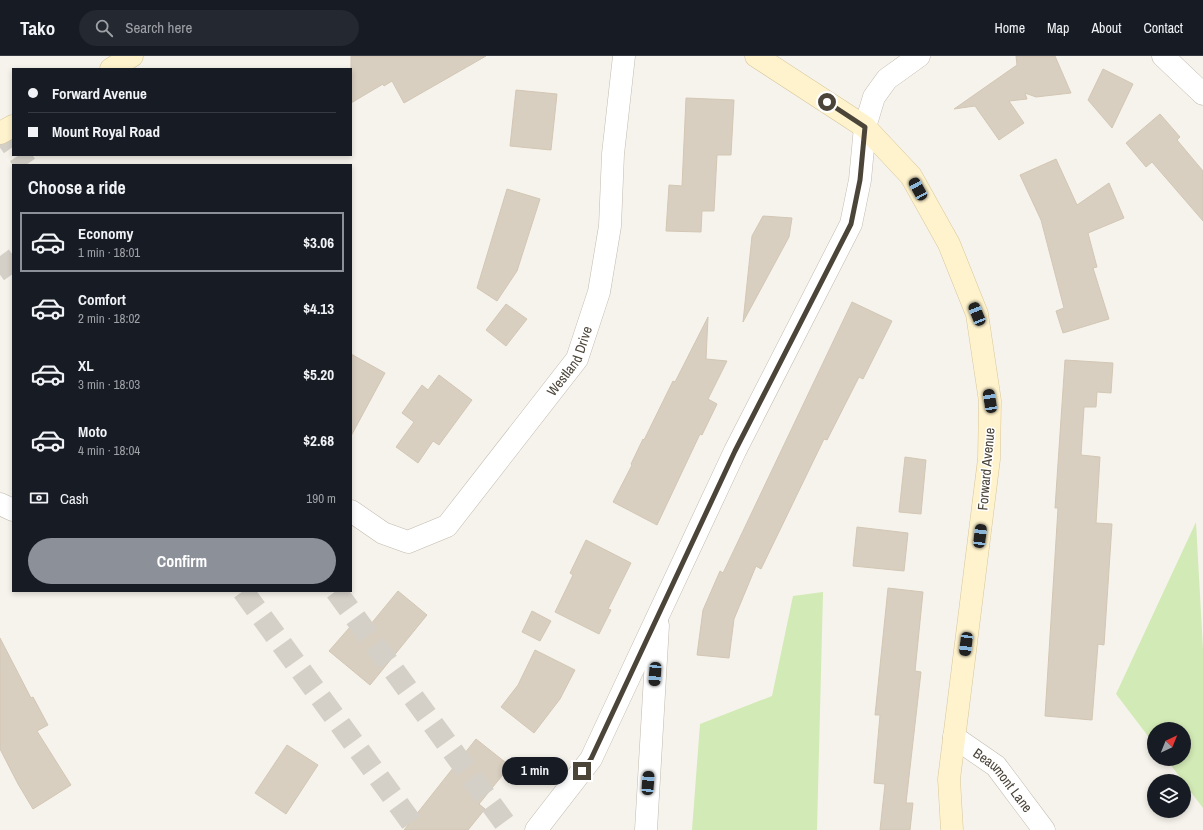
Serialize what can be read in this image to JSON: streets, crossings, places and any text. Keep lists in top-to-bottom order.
{
  "streets": {
    "main road": ["Forward Avenue"],
    "street": ["Westland Drive", "Beaumont Lane"]
  },
  "crossings": [
    ["Forward Avenue", "Beaumont Lane"]
  ],
  "north": "top right",
  "page": {
    "header": "Tako",
    "search": "Search here",
    "nav": [
      "Home",
      "Map",
      "About",
      "Contact"
    ],
    "banner": ["Forward Avenue", "Mount Royal Road"],
    "heading": "Choose a ride",
    "list": [
      {
        "name": "Economy",
        "note": "1 min · 18:01",
        "value": "$3.06"
      },
      {
        "name": "Comfort",
        "note": "2 min · 18:02",
        "value": "$4.13"
      },
      {
        "name": "XL",
        "note": "3 min · 18:03",
        "value": "$5.20"
      },
      {
        "name": "Moto",
        "note": "4 min · 18:04",
        "value": "$2.68"
      }
    ],
    "pay": ["Cash", "190 m"],
    "buttons": "Confirm",
    "bubble": "1 min"
  }
}
